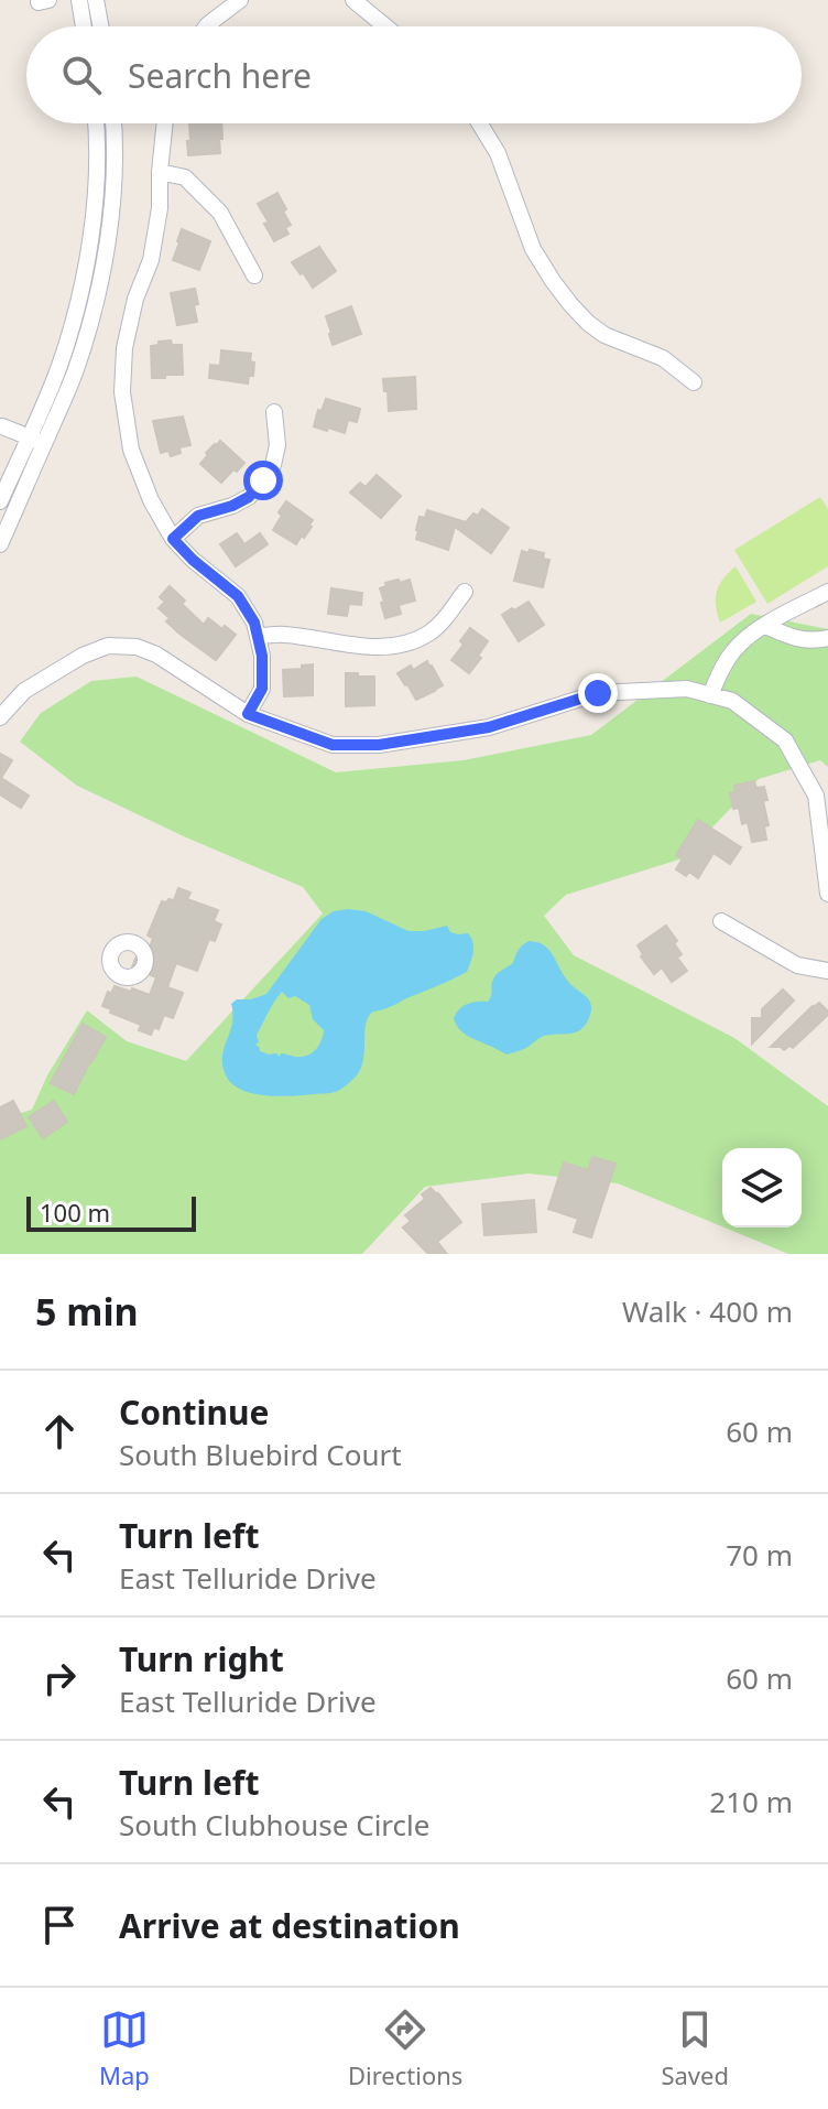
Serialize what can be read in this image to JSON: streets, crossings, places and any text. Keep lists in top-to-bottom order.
{
  "scale_bar": "100 m",
  "page": {
    "search": "Search here",
    "scale": "100 m",
    "heading": ["5 min", "Walk · 400 m"],
    "list": [
      ["Continue", "South Bluebird Court", "60 m"],
      ["Turn left", "East Telluride Drive", "70 m"],
      ["Turn right", "East Telluride Drive", "60 m"],
      ["Turn left", "South Clubhouse Circle", "210 m"],
      "Arrive at destination"
    ],
    "nav": ["Map", "Directions", "Saved"]
  }
}
